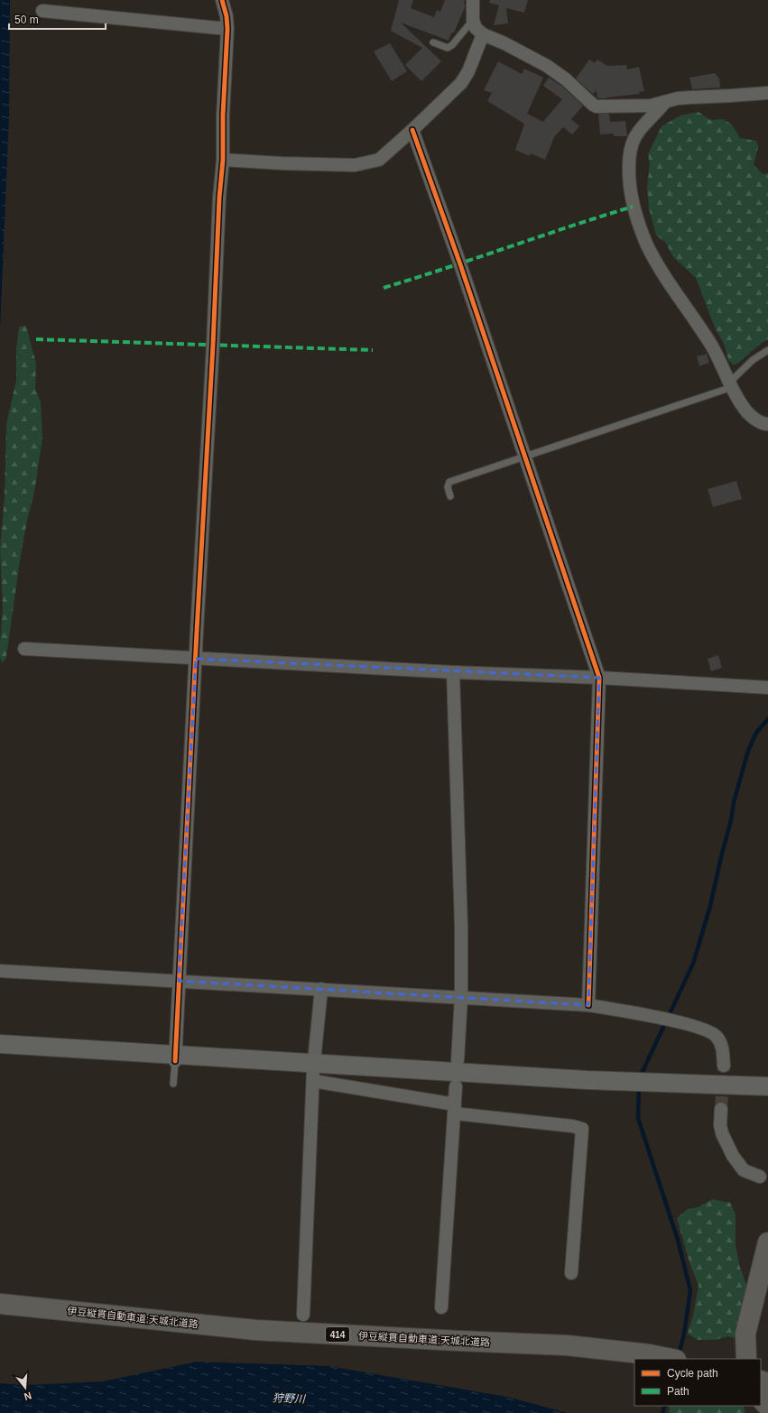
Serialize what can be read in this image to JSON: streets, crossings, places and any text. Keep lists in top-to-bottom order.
{
  "streets": {
    "highway": ["伊豆縦貫自動車道;天城北道路", "414"]
  },
  "water": ["狩野川"],
  "legend": ["Cycle path", "Path"],
  "scale_bar": "50 m",
  "north": "bottom"
}
